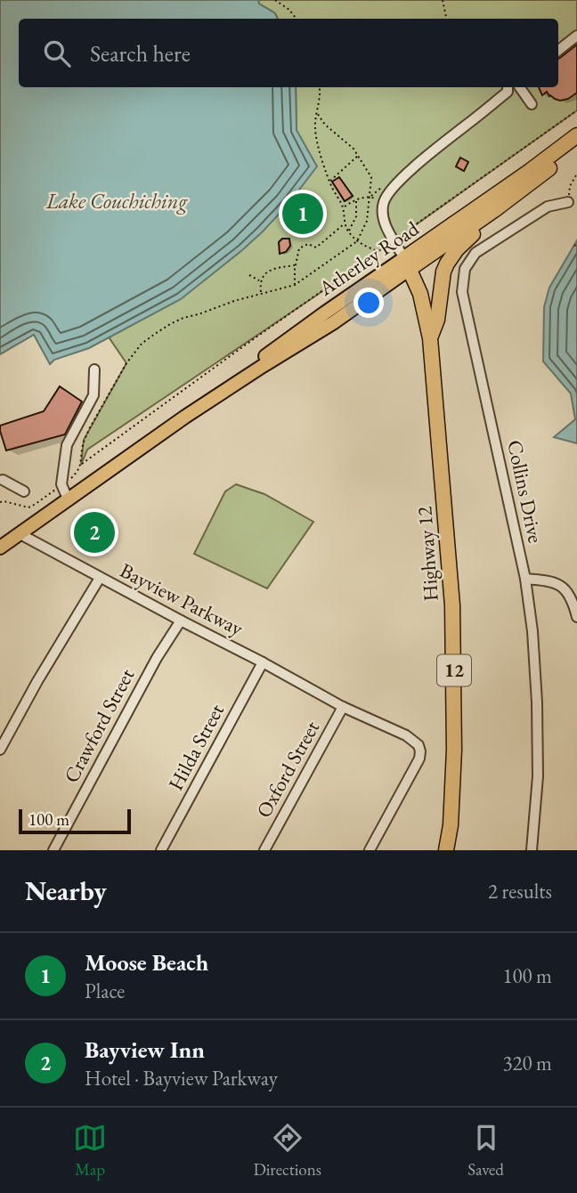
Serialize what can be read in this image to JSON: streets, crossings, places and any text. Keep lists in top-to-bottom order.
{
  "streets": {
    "highway": ["Atherley Road", "Highway 12", "12"],
    "street": [
      "Collins Drive",
      "Bayview Parkway",
      "Crawford Street",
      "Hilda Street",
      "Oxford Street"
    ]
  },
  "crossings": [
    ["Atherley Road", "Highway 12"],
    ["Atherley Road", "Bayview Parkway"],
    ["Bayview Parkway", "Crawford Street"],
    ["Bayview Parkway", "Hilda Street"],
    ["Bayview Parkway", "Oxford Street"]
  ],
  "water": ["Lake Couchiching"],
  "scale_bar": "100 m",
  "page": {
    "search": "Search here",
    "pins": ["1", "2"],
    "scale": "100 m",
    "heading": ["Nearby", "2 results"],
    "list": [
      {
        "mark": "1",
        "name": "Moose Beach",
        "note": "Place",
        "value": "100 m"
      },
      {
        "mark": "2",
        "name": "Bayview Inn",
        "note": "Hotel · Bayview Parkway",
        "value": "320 m"
      }
    ],
    "nav": ["Map", "Directions", "Saved"]
  }
}
